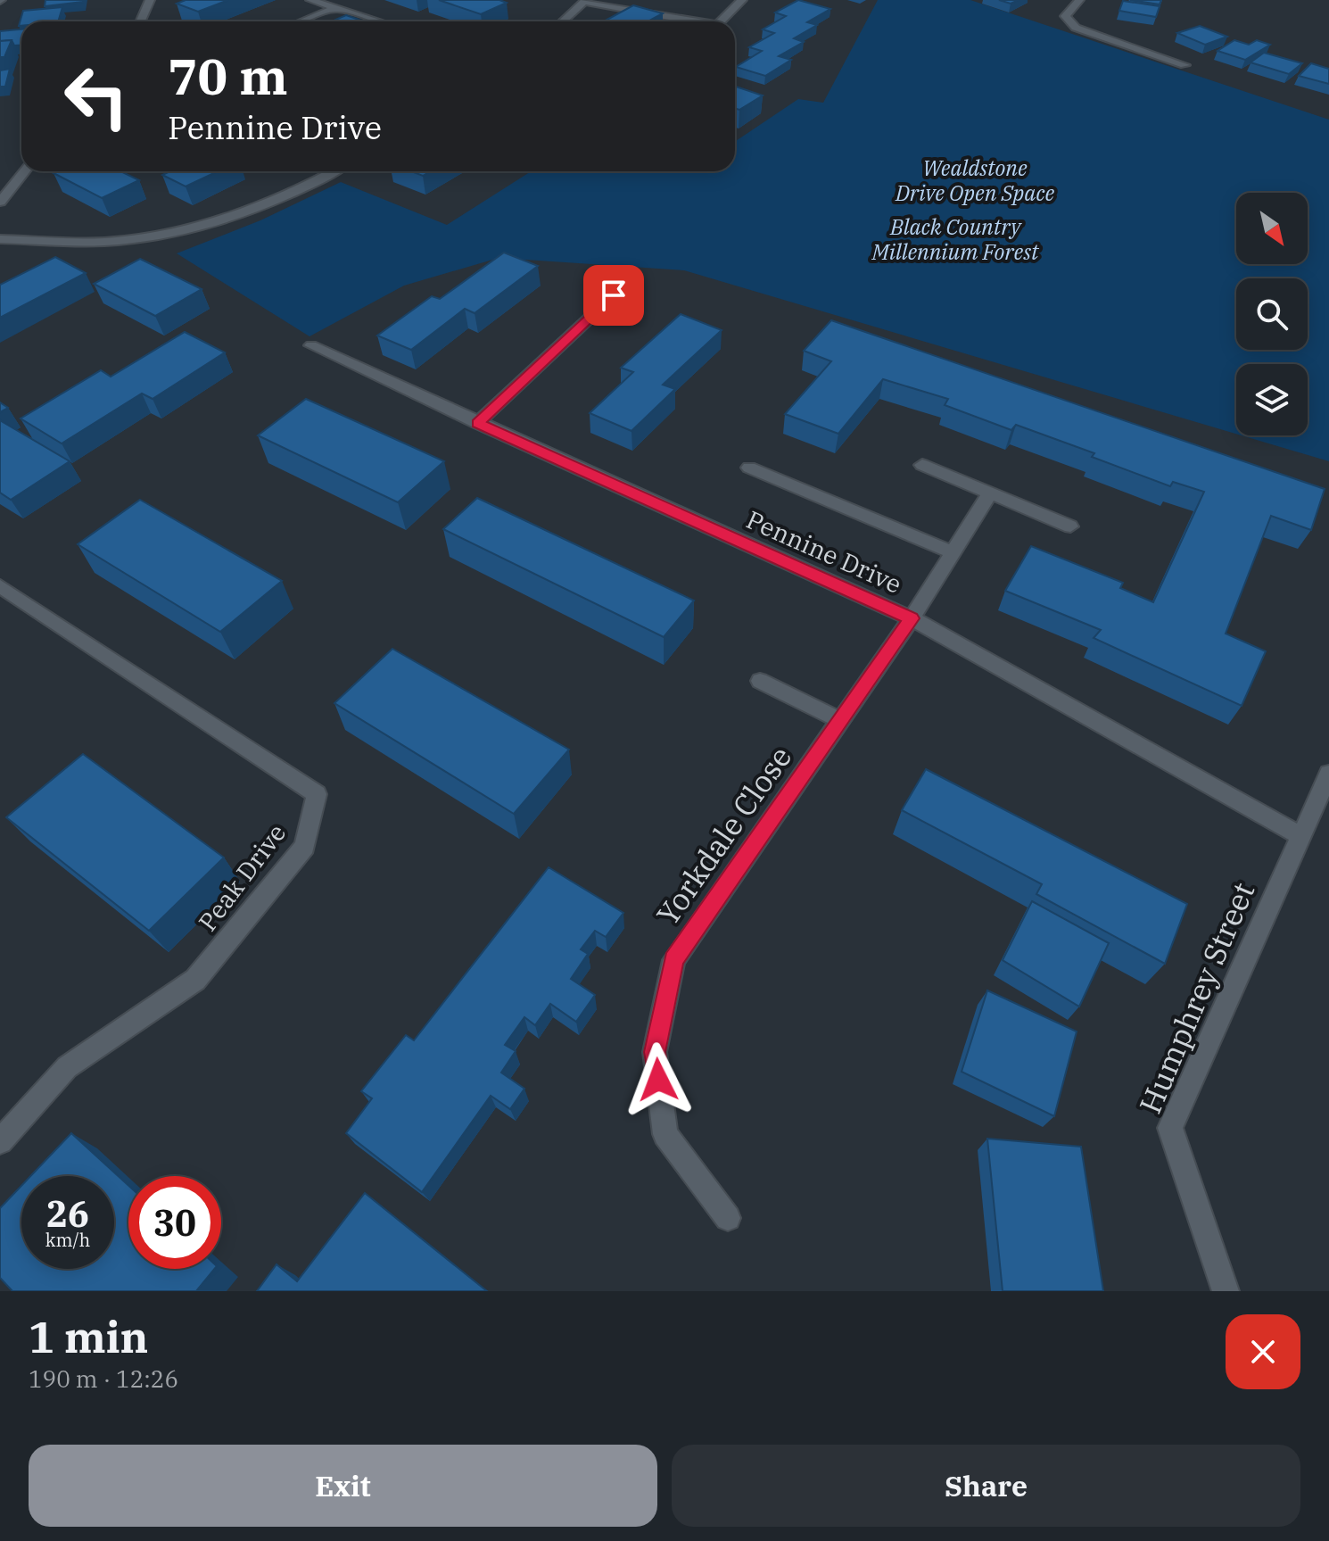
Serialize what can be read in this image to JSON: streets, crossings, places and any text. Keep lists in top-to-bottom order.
{
  "streets": {
    "street": [
      "Pennine Drive",
      "Yorkdale Close",
      "Peak Drive",
      "Humphrey Street"
    ]
  },
  "crossings": [
    ["Pennine Drive", "Yorkdale Close"],
    ["Pennine Drive", "Humphrey Street"]
  ],
  "parks": ["Wealdstone Drive Open Space", "Black Country Millennium Forest"],
  "north": "bottom right",
  "page": {
    "turn": ["70 m", "Pennine Drive"],
    "speed": "26 km/h",
    "limit": "30",
    "heading": ["1 min", "190 m · 12:26"],
    "buttons": ["Exit", "Share"]
  }
}
